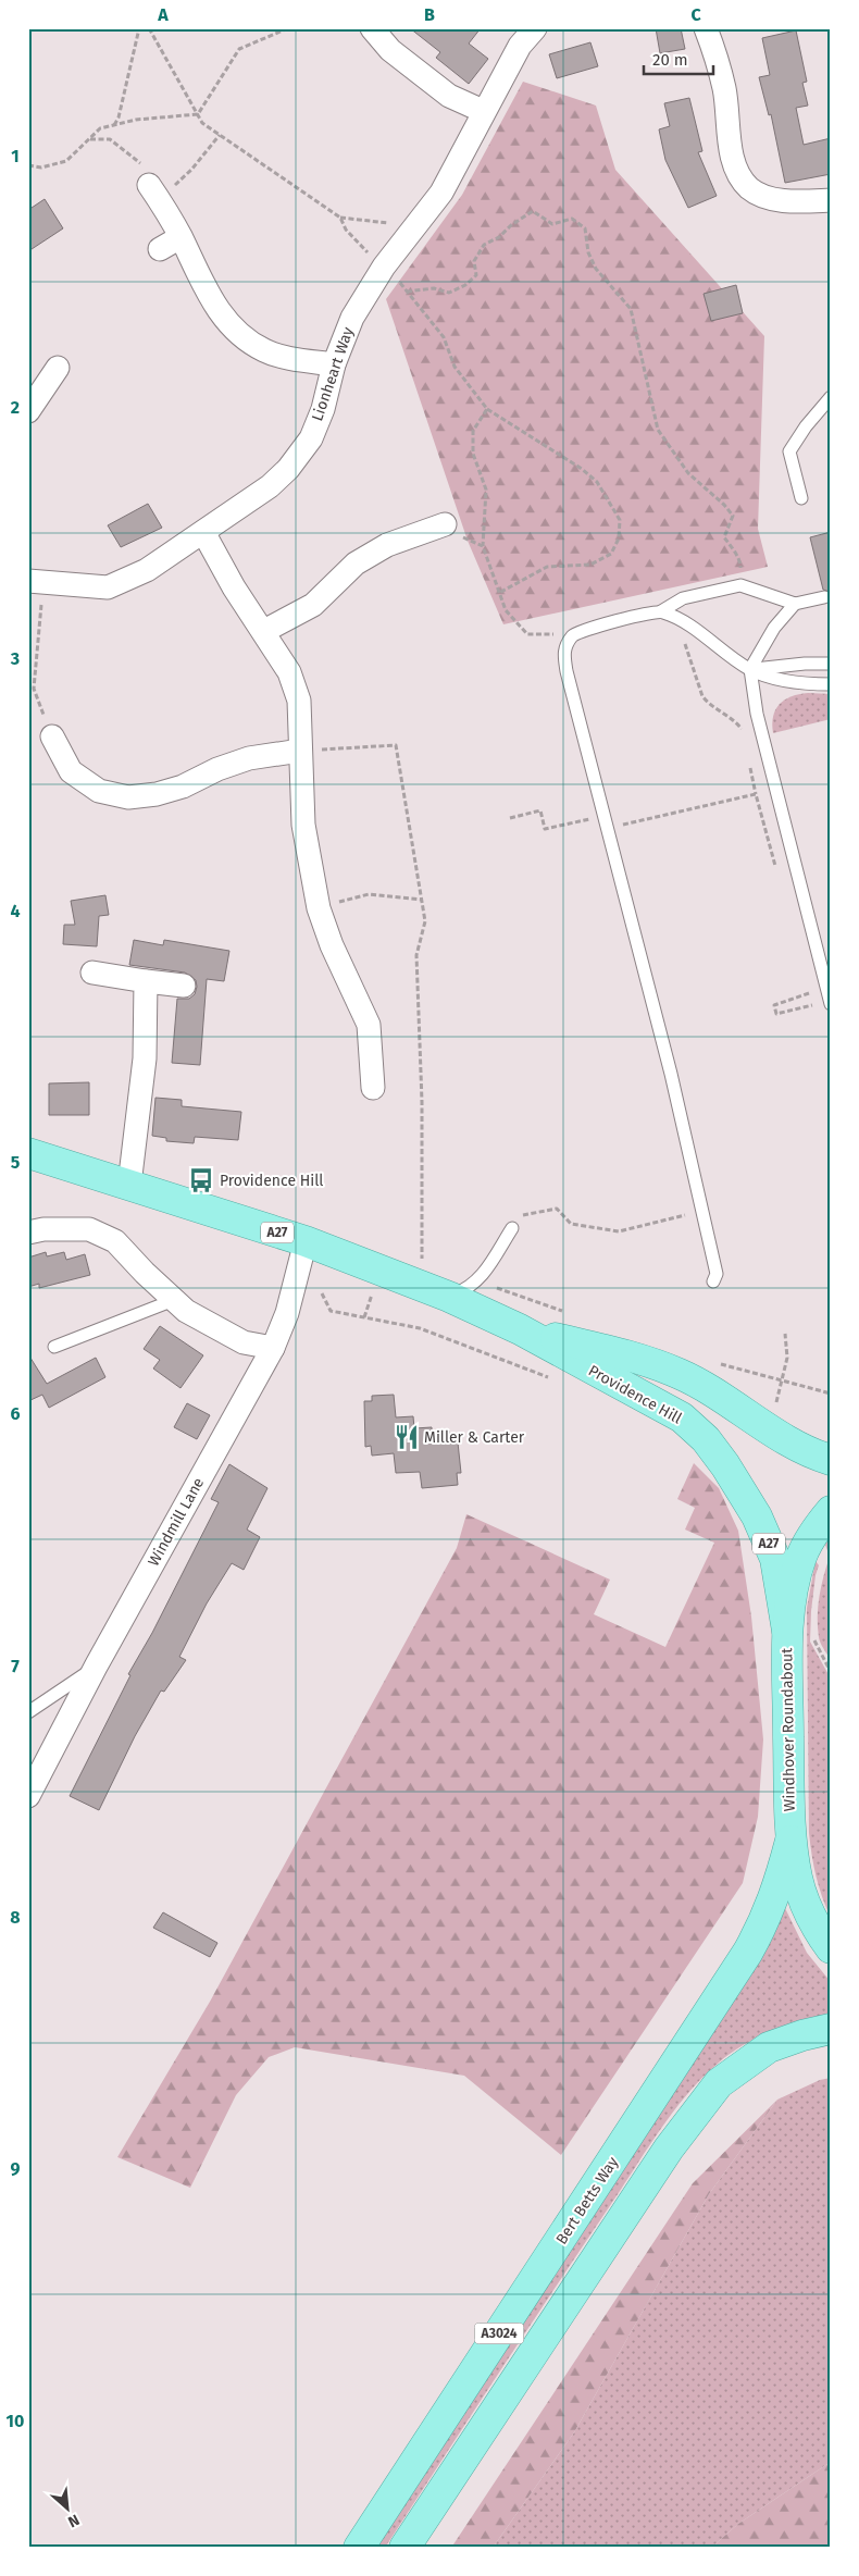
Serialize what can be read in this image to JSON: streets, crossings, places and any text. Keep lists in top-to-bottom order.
{
  "streets": {
    "main road": [
      "A27",
      "Providence Hill",
      "Windhover Roundabout",
      "Bert Betts Way",
      "A3024"
    ],
    "street": ["Lionheart Way", "Windmill Lane"]
  },
  "crossings": [
    ["Providence Hill", "Windmill Lane"],
    ["Providence Hill", "Windhover Roundabout"],
    ["Windhover Roundabout", "Bert Betts Way"]
  ],
  "places": {
    "bus stop": ["Providence Hill"],
    "restaurant": ["Miller & Carter"]
  },
  "scale_bar": "20 m",
  "north": "bottom right",
  "grid": {
    "columns": ["A", "B", "C"],
    "rows": [
      "1",
      "2",
      "3",
      "4",
      "5",
      "6",
      "7",
      "8",
      "9",
      "10"
    ]
  }
}
